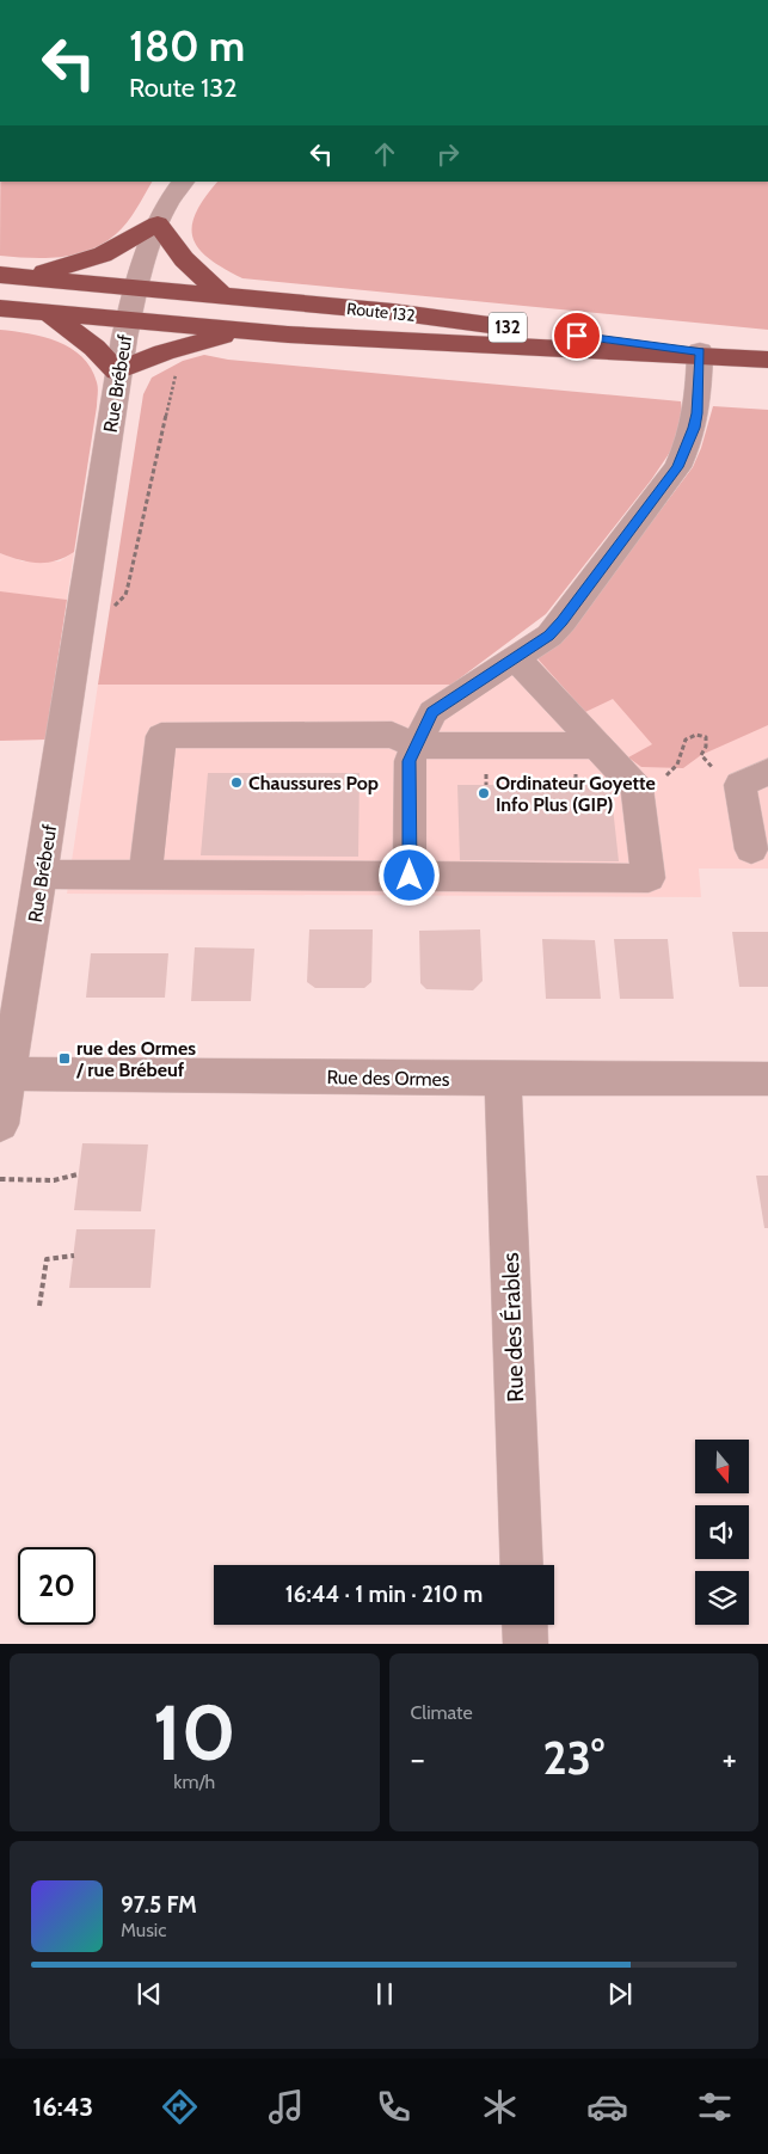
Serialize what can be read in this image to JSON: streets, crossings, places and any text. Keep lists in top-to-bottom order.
{
  "streets": {
    "highway": ["Route 132", "132"],
    "street": ["Rue Brébeuf", "Rue des Ormes", "Rue des Érables"]
  },
  "crossings": [
    ["Route 132", "Rue Brébeuf"],
    ["Rue Brébeuf", "Rue des Ormes"],
    ["Rue des Ormes", "Rue des Érables"]
  ],
  "places": {
    "other": ["Chaussures Pop", "Ordinateur Goyette Info Plus (GIP)"],
    "transit": ["rue des Ormes / rue Brébeuf"]
  },
  "north": "bottom",
  "page": {
    "turn": ["180 m", "Route 132"],
    "limit": "20",
    "trip": "16:44 · 1 min · 210 m",
    "tile": [
      ["10", "km/h"],
      "Climate"
    ],
    "heat": ["−", "23°", "+"],
    "song": ["97.5 FM", "Music"],
    "tabs": "16:43"
  }
}
